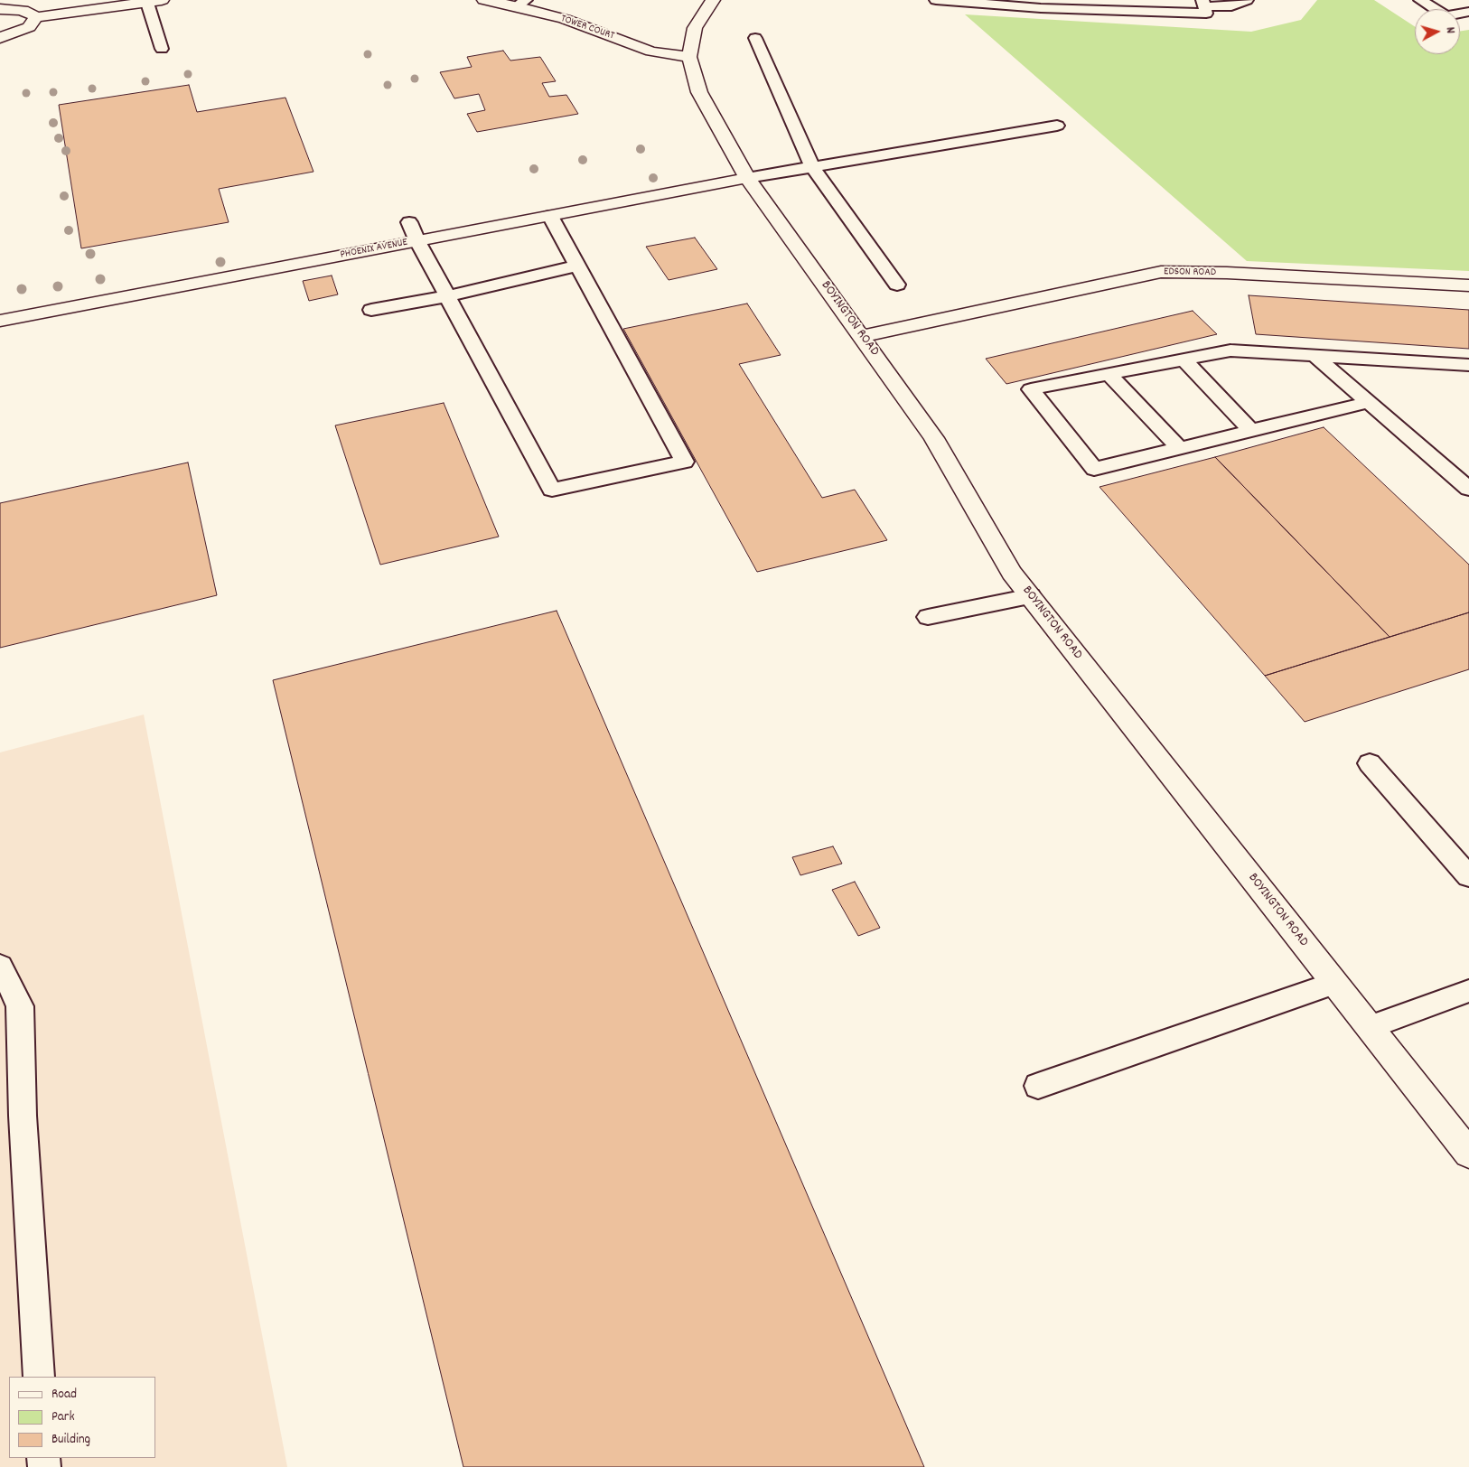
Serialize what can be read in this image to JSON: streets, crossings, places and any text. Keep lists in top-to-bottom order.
{
  "streets": {
    "street": [
      "TOWER COURT",
      "PHOENIX AVENUE",
      "EDSON ROAD",
      "BOYINGTON ROAD"
    ]
  },
  "crossings": [
    ["TOWER COURT", "BOYINGTON ROAD"],
    ["PHOENIX AVENUE", "BOYINGTON ROAD"],
    ["EDSON ROAD", "BOYINGTON ROAD"]
  ],
  "legend": ["Road", "Park", "Building"],
  "north": "right"
}
